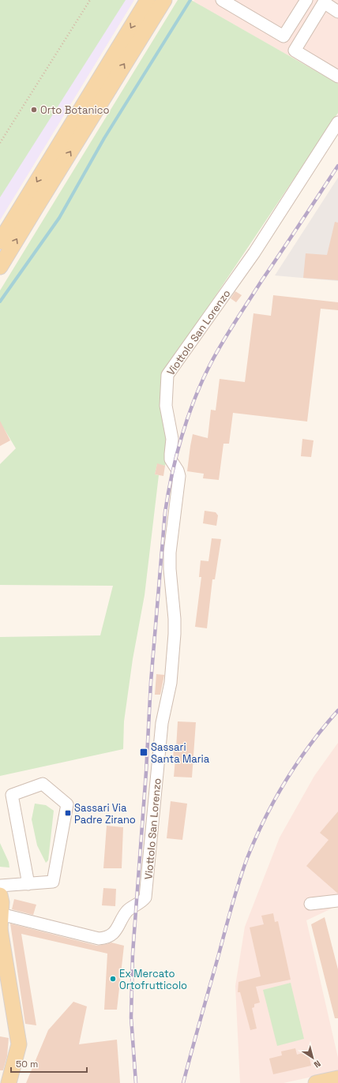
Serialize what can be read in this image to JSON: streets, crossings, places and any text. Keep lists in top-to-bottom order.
{
  "streets": {
    "street": ["Viottolo San Lorenzo"]
  },
  "places": {
    "other": ["Orto Botanico", "Ex Mercato Ortofrutticolo"],
    "transit": ["Sassari Santa Maria", "Sassari Via Padre Zirano"]
  },
  "scale_bar": "50 m",
  "north": "bottom right"
}
